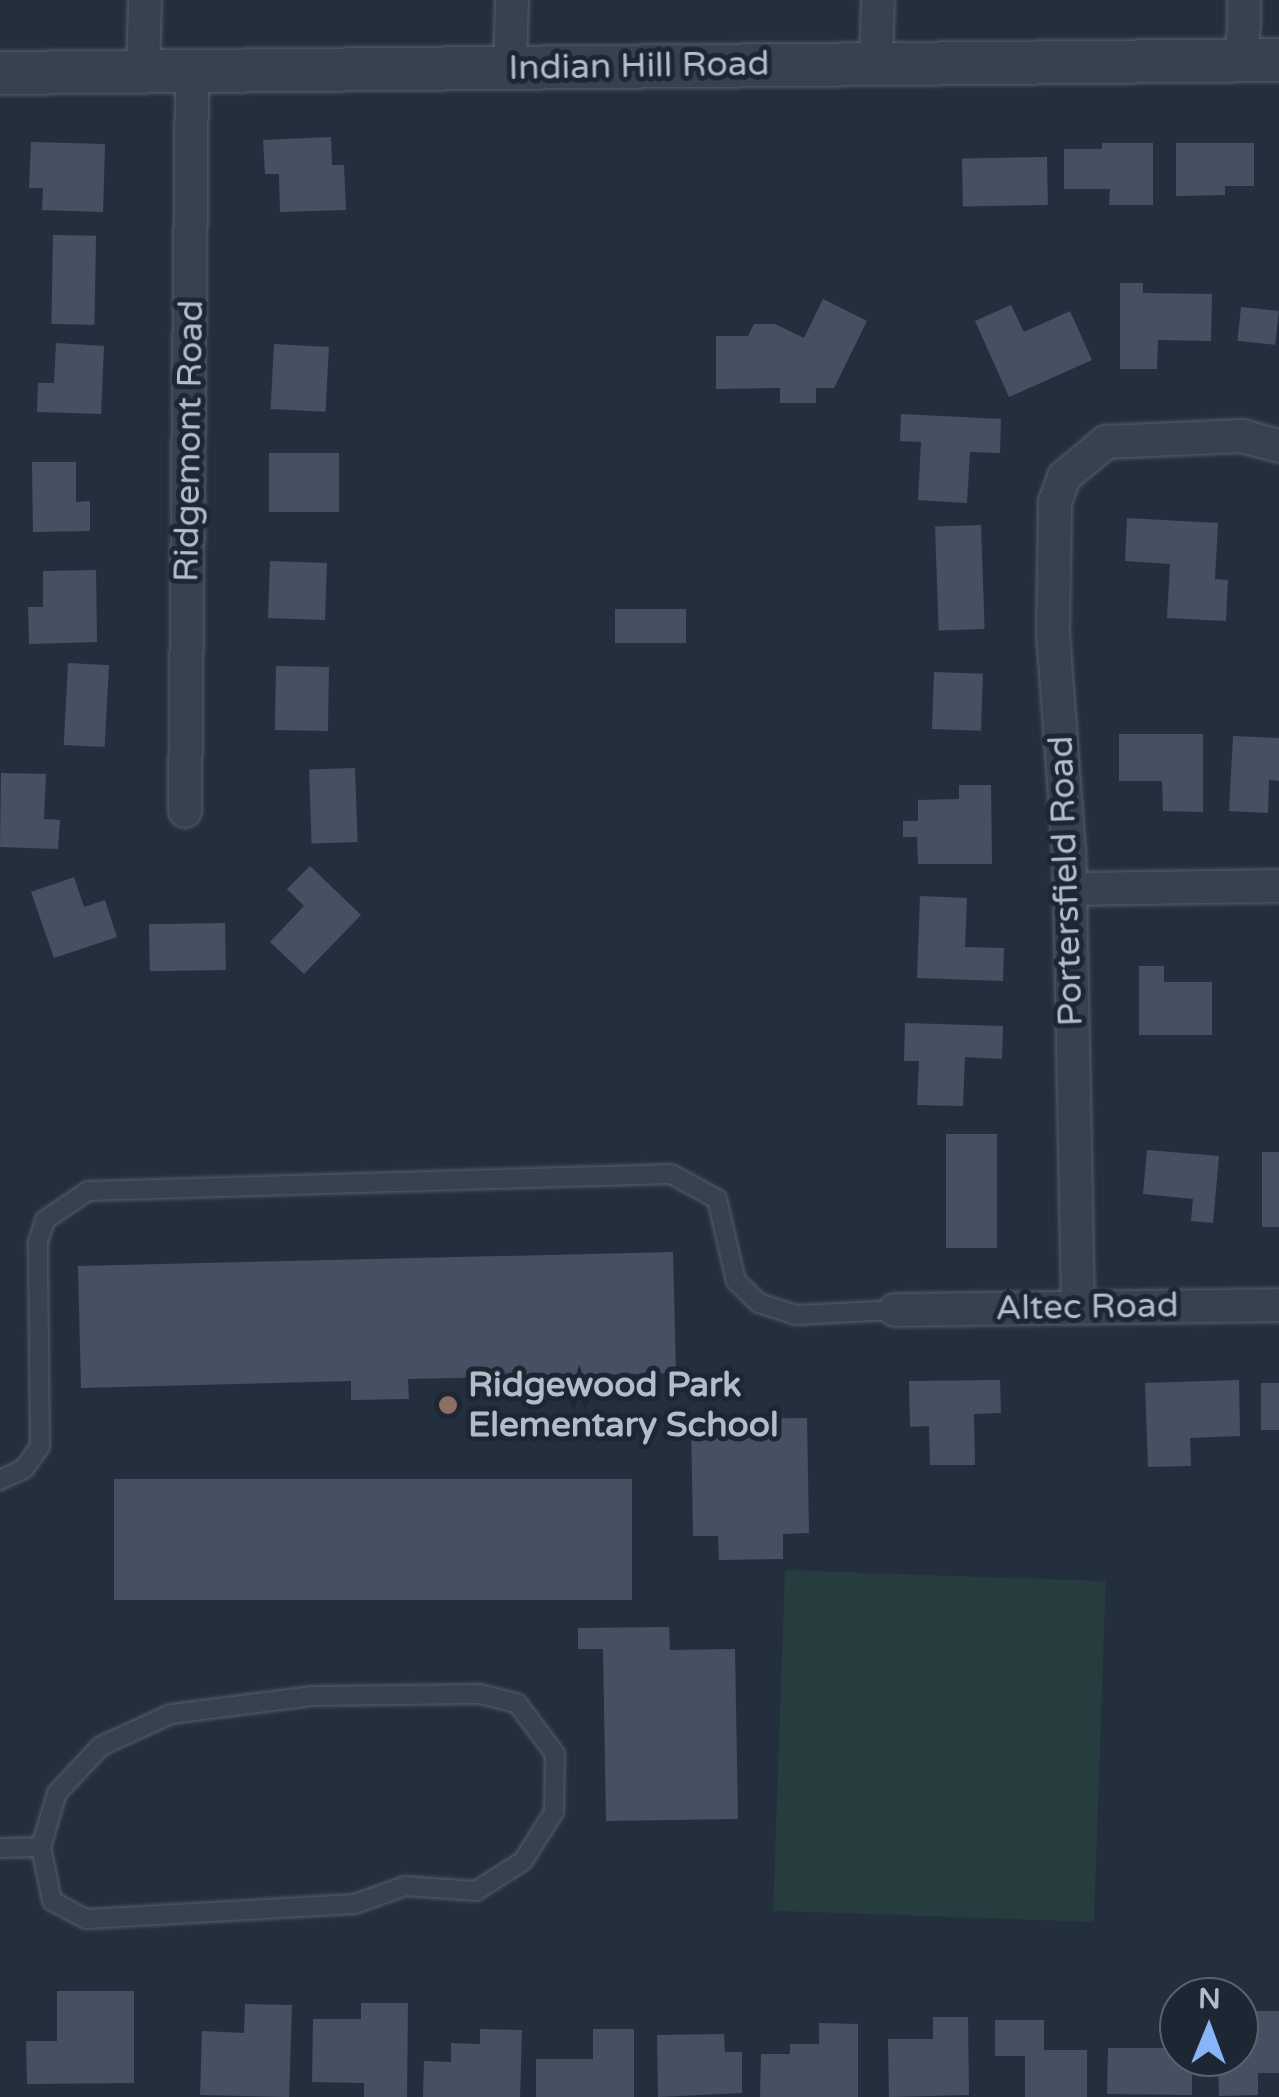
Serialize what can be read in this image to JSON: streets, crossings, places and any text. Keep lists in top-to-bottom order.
{
  "streets": {
    "street": [
      "Indian Hill Road",
      "Ridgemont Road",
      "Portersfield Road",
      "Altec Road"
    ]
  },
  "crossings": [
    ["Indian Hill Road", "Ridgemont Road"],
    ["Portersfield Road", "Altec Road"]
  ],
  "places": ["Ridgewood Park Elementary School"],
  "north": "top"
}
